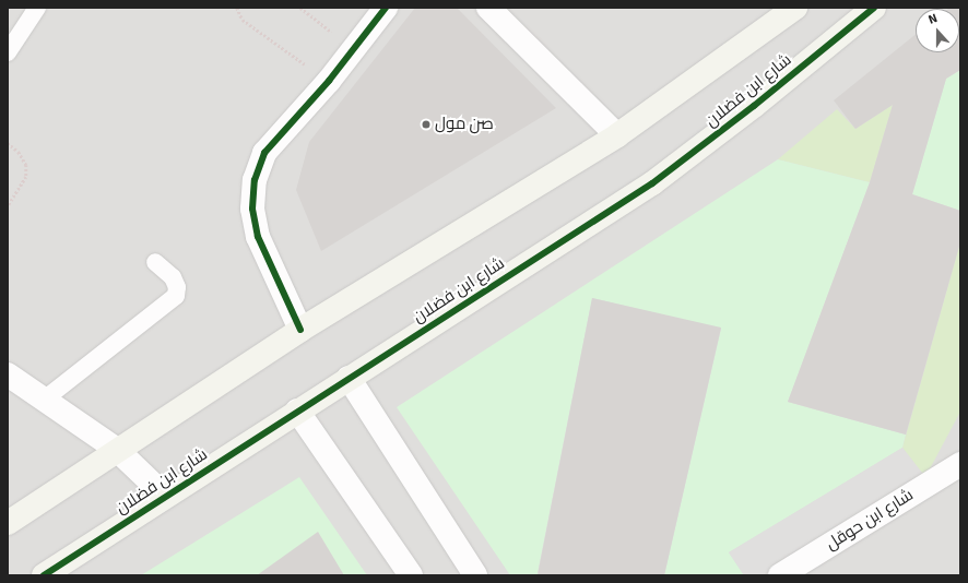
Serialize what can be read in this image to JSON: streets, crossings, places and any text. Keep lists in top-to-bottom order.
{
  "streets": {
    "street": ["شارع ابن فضلان", "شارع ابن حوقل"]
  },
  "places": ["صن مول"],
  "north": "top"
}
